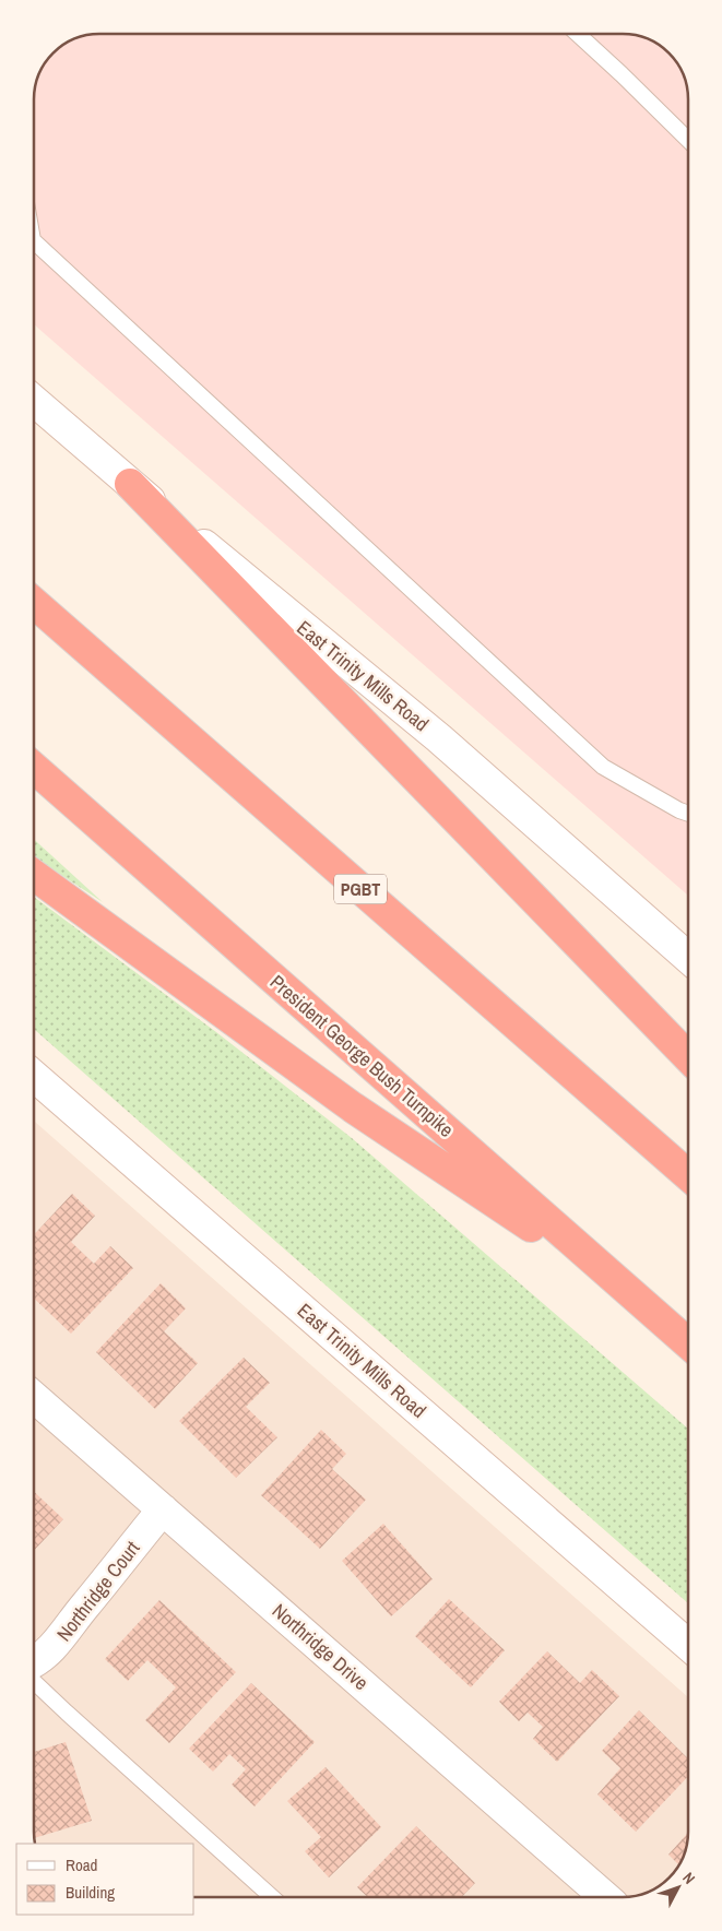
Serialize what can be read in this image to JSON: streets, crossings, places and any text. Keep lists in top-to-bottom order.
{
  "streets": {
    "highway": ["PGBT", "President George Bush Turnpike"],
    "main road": ["East Trinity Mills Road", "Northridge Court", "Northridge Drive"]
  },
  "crossings": [
    ["Northridge Court", "Northridge Drive"]
  ],
  "legend": ["Road", "Building"],
  "north": "top right"
}
